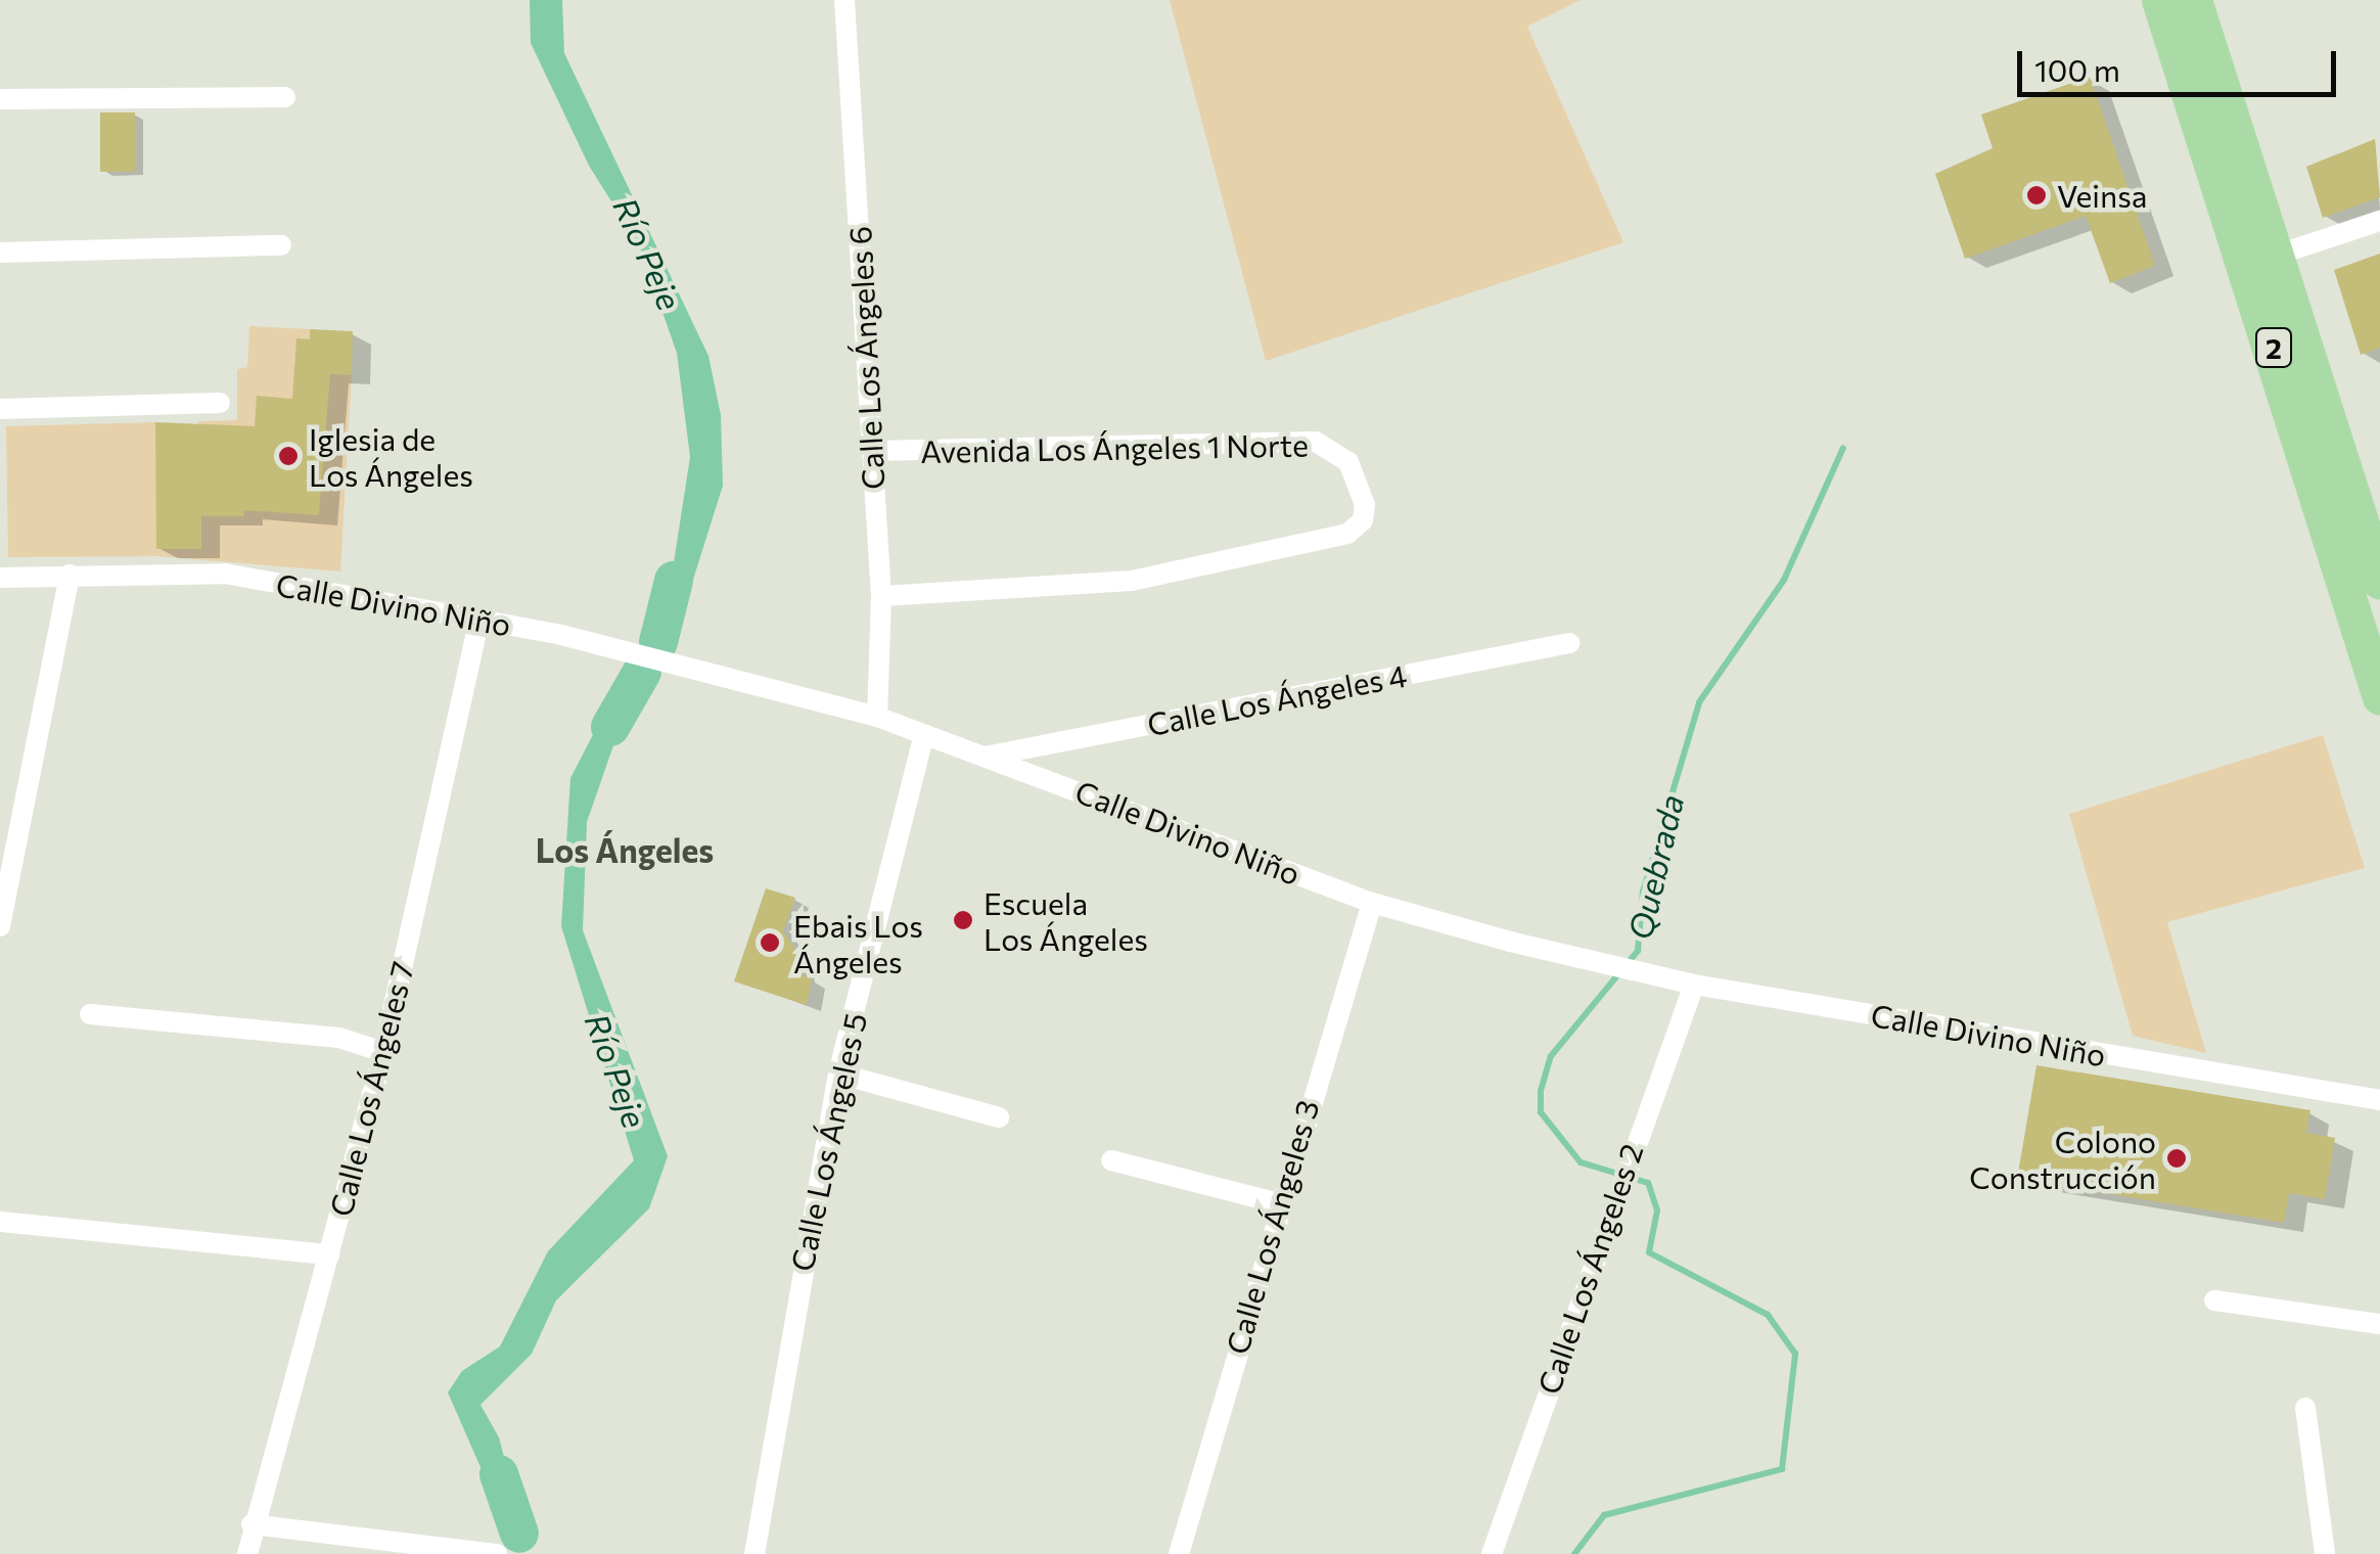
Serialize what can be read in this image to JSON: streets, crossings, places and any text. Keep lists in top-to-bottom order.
{
  "streets": {
    "highway": ["2"],
    "street": [
      "Calle Los Ángeles 6",
      "Avenida Los Ángeles 1 Norte",
      "Calle Divino Niño",
      "Calle Los Ángeles 4",
      "Calle Los Ángeles 7",
      "Calle Los Ángeles 5",
      "Calle Los Ángeles 3",
      "Calle Los Ángeles 2"
    ]
  },
  "crossings": [
    ["Calle Los Ángeles 6", "Avenida Los Ángeles 1 Norte"],
    ["Calle Los Ángeles 6", "Calle Divino Niño"],
    ["Calle Divino Niño", "Calle Los Ángeles 4"],
    ["Calle Divino Niño", "Calle Los Ángeles 7"],
    ["Calle Divino Niño", "Calle Los Ángeles 5"],
    ["Calle Divino Niño", "Calle Los Ángeles 3"],
    ["Calle Divino Niño", "Calle Los Ángeles 2"]
  ],
  "districts": ["Los Ángeles"],
  "water": ["Río Peje", "Quebrada"],
  "places": [
    "Veinsa",
    "Iglesia de Los Ángeles",
    "Escuela Los Ángeles",
    "Ebais Los Ángeles",
    "Colono Construcción"
  ],
  "scale_bar": "100 m"
}
